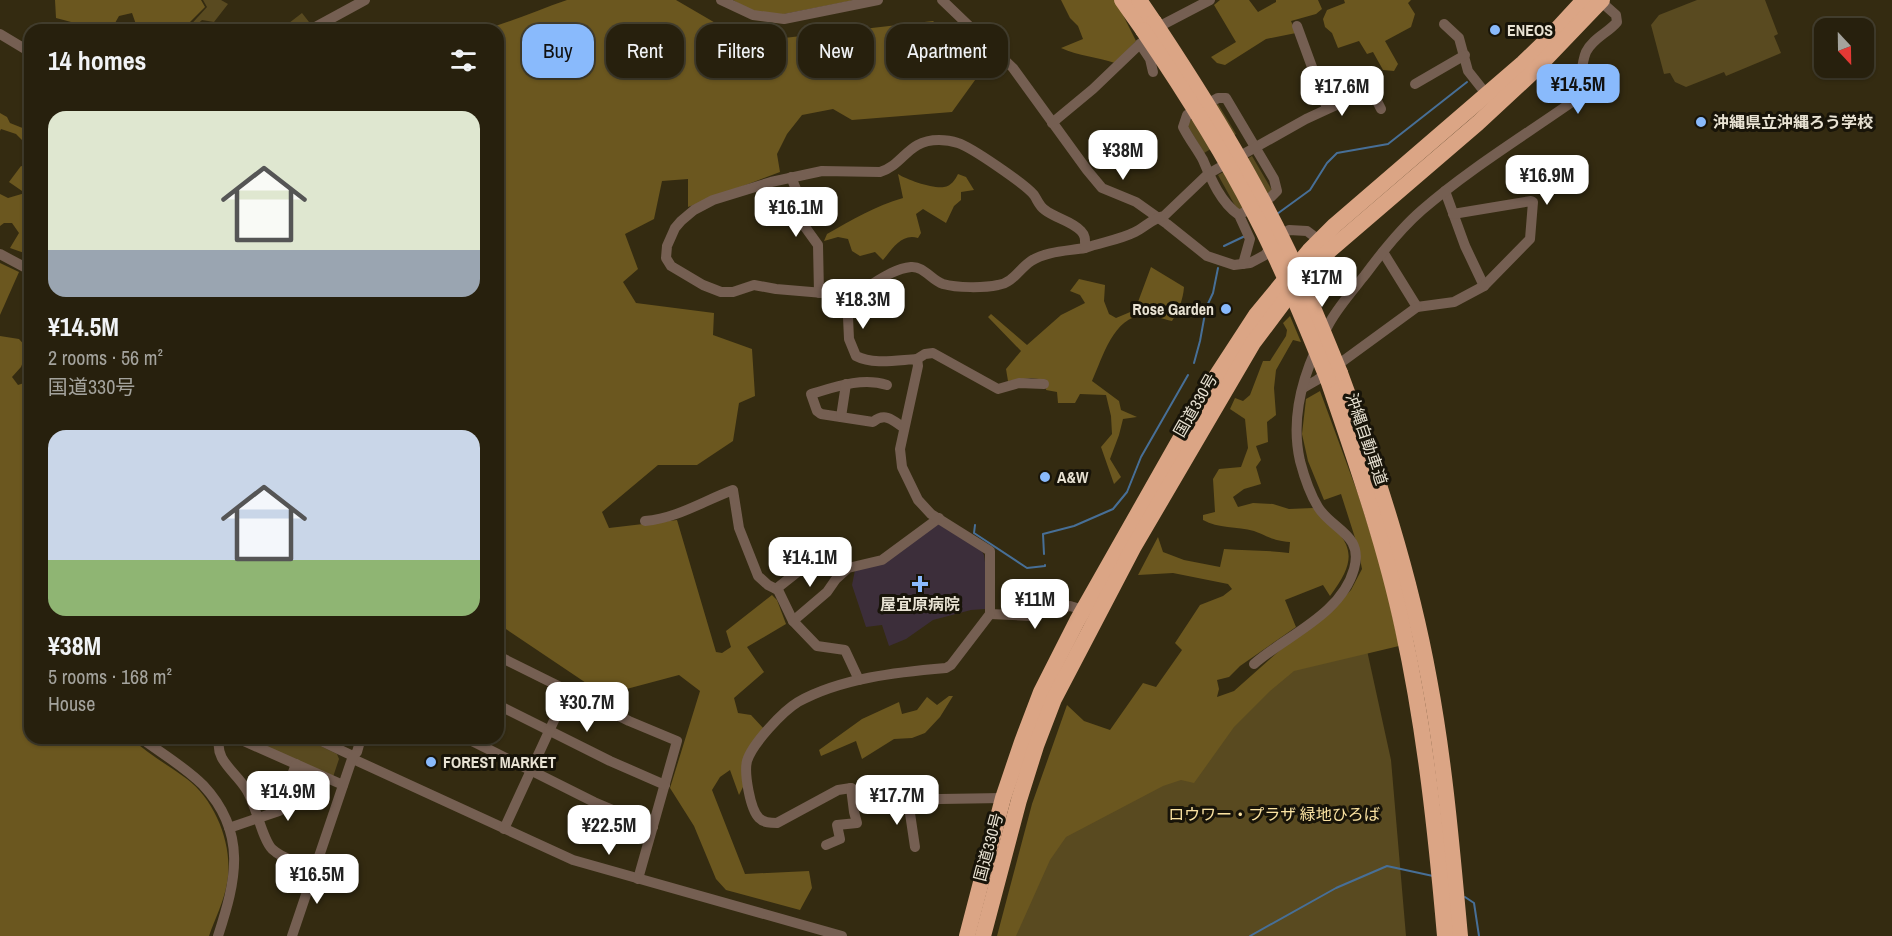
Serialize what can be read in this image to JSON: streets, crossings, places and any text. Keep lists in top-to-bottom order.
{
  "streets": {
    "highway": ["国道330号", "沖縄自動車道"]
  },
  "parks": ["ロウワー・プラザ 緑地ひろば"],
  "places": {
    "other": [
      "ENEOS",
      "沖縄県立沖縄ろう学校",
      "Rose Garden",
      "A&W",
      "FOREST MARKET"
    ],
    "health": ["屋宜原病院"]
  },
  "north": "bottom",
  "page": {
    "chip": [
      "Buy",
      "Rent",
      "Filters",
      "New",
      "Apartment"
    ],
    "heading": "14 homes",
    "price": [
      "¥14.5M",
      "¥17.6M",
      "¥38M",
      "¥16.9M",
      "¥16.1M",
      "¥17M",
      "¥18.3M",
      "¥14.1M",
      "¥11M",
      "¥30.7M",
      "¥14.9M",
      "¥17.7M",
      "¥22.5M",
      "¥16.5M"
    ],
    "list": [
      {
        "name": "¥14.5M",
        "note": "2 rooms · 56 m² · 国道330号"
      },
      {
        "name": "¥38M",
        "note": "5 rooms · 168 m² · House"
      }
    ]
  }
}
